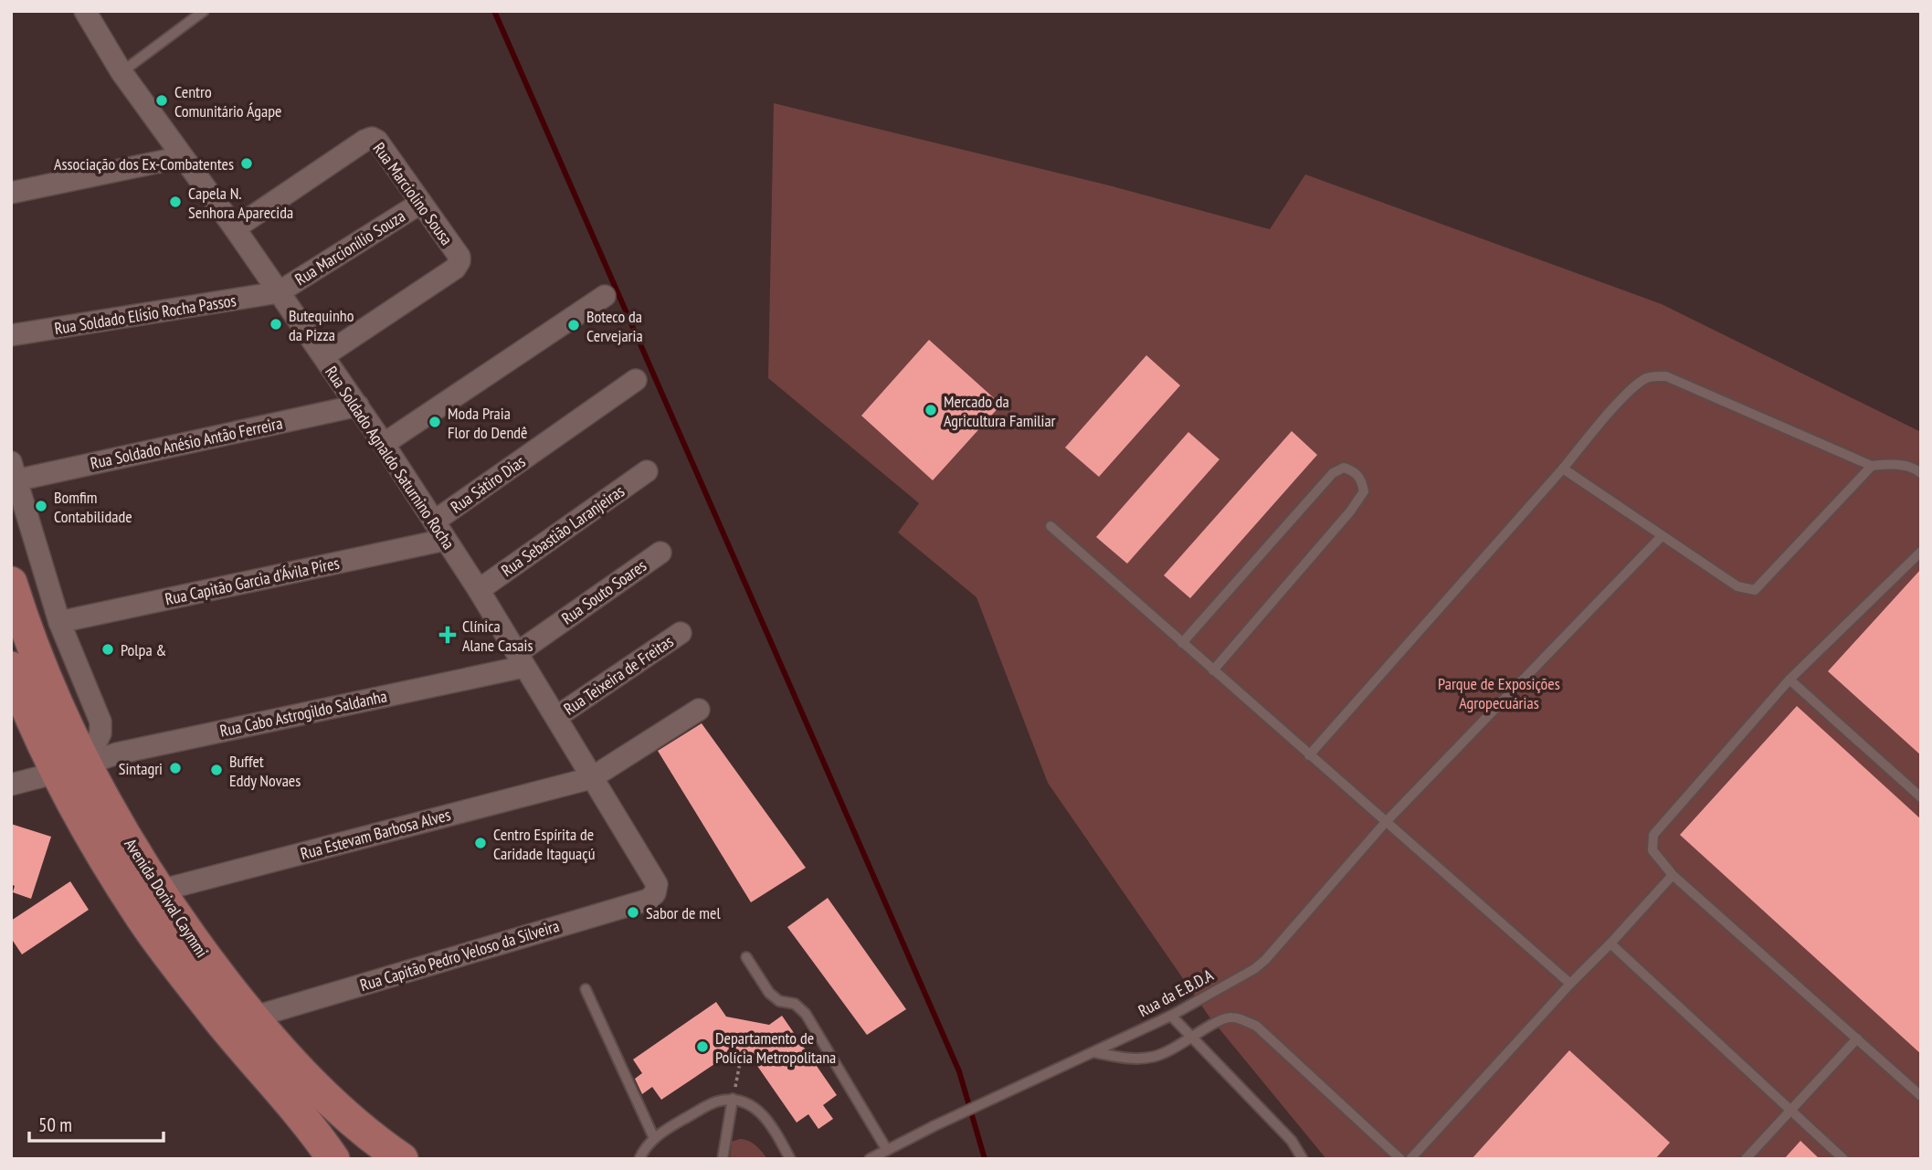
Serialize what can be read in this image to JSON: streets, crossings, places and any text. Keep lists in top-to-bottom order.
{
  "streets": {
    "main road": ["Avenida Dorival Caymmi"],
    "street": [
      "Rua Marciolino Sousa",
      "Rua Marcionílio Souza",
      "Rua Soldado Elísio Rocha Passos",
      "Rua Soldado Anésio Antão Ferreira",
      "Rua Soldado Agnaldo Saturnino Rocha",
      "Rua Sátiro Dias",
      "Rua Sebastião Laranjeiras",
      "Rua Capitão Garcia d'Ávila Píres",
      "Rua Souto Soares",
      "Rua Teixeira de Freitas",
      "Rua Cabo Astrogildo Saldanha",
      "Rua Estevam Barbosa Alves",
      "Rua Capitão Pedro Veloso da Silveira"
    ],
    "lane": ["Rua da E.B.D.A"]
  },
  "crossings": [
    ["Rua Marciolino Sousa", "Rua Marcionílio Souza"],
    ["Rua Marciolino Sousa", "Rua Soldado Agnaldo Saturnino Rocha"],
    ["Rua Marcionílio Souza", "Rua Soldado Elísio Rocha Passos"],
    ["Rua Marcionílio Souza", "Rua Soldado Agnaldo Saturnino Rocha"],
    ["Rua Soldado Elísio Rocha Passos", "Rua Soldado Agnaldo Saturnino Rocha"],
    ["Rua Soldado Anésio Antão Ferreira", "Rua Soldado Agnaldo Saturnino Rocha"],
    ["Rua Soldado Agnaldo Saturnino Rocha", "Rua Sátiro Dias"],
    ["Rua Soldado Agnaldo Saturnino Rocha", "Rua Sebastião Laranjeiras"],
    ["Rua Soldado Agnaldo Saturnino Rocha", "Rua Capitão Garcia d'Ávila Píres"],
    ["Rua Soldado Agnaldo Saturnino Rocha", "Rua Souto Soares"],
    ["Rua Soldado Agnaldo Saturnino Rocha", "Rua Teixeira de Freitas"],
    ["Rua Soldado Agnaldo Saturnino Rocha", "Rua Cabo Astrogildo Saldanha"],
    ["Rua Soldado Agnaldo Saturnino Rocha", "Rua Estevam Barbosa Alves"],
    ["Rua Soldado Agnaldo Saturnino Rocha", "Rua Capitão Pedro Veloso da Silveira"],
    ["Rua Souto Soares", "Rua Cabo Astrogildo Saldanha"],
    ["Rua Cabo Astrogildo Saldanha", "Avenida Dorival Caymmi"],
    ["Rua Estevam Barbosa Alves", "Avenida Dorival Caymmi"],
    ["Avenida Dorival Caymmi", "Rua Capitão Pedro Veloso da Silveira"]
  ],
  "parks": ["Parque de Exposições Agropecuárias"],
  "places": {
    "other": [
      "Centro Comunitário Ágape",
      "Associação dos Ex-Combatentes",
      "Capela N. Senhora Aparecida",
      "Butequinho da Pizza",
      "Boteco da Cervejaria",
      "Mercado da Agricultura Familiar",
      "Moda Praia Flor do Dendê",
      "Bomfim Contabilidade",
      "Polpa &",
      "Sintagri",
      "Buffet Eddy Novaes",
      "Centro Espírita de Caridade Itaguaçú",
      "Sabor de mel",
      "Departamento de Polícia Metropolitana"
    ],
    "health": ["Clínica Alane Casais"]
  },
  "scale_bar": "50 m"
}
